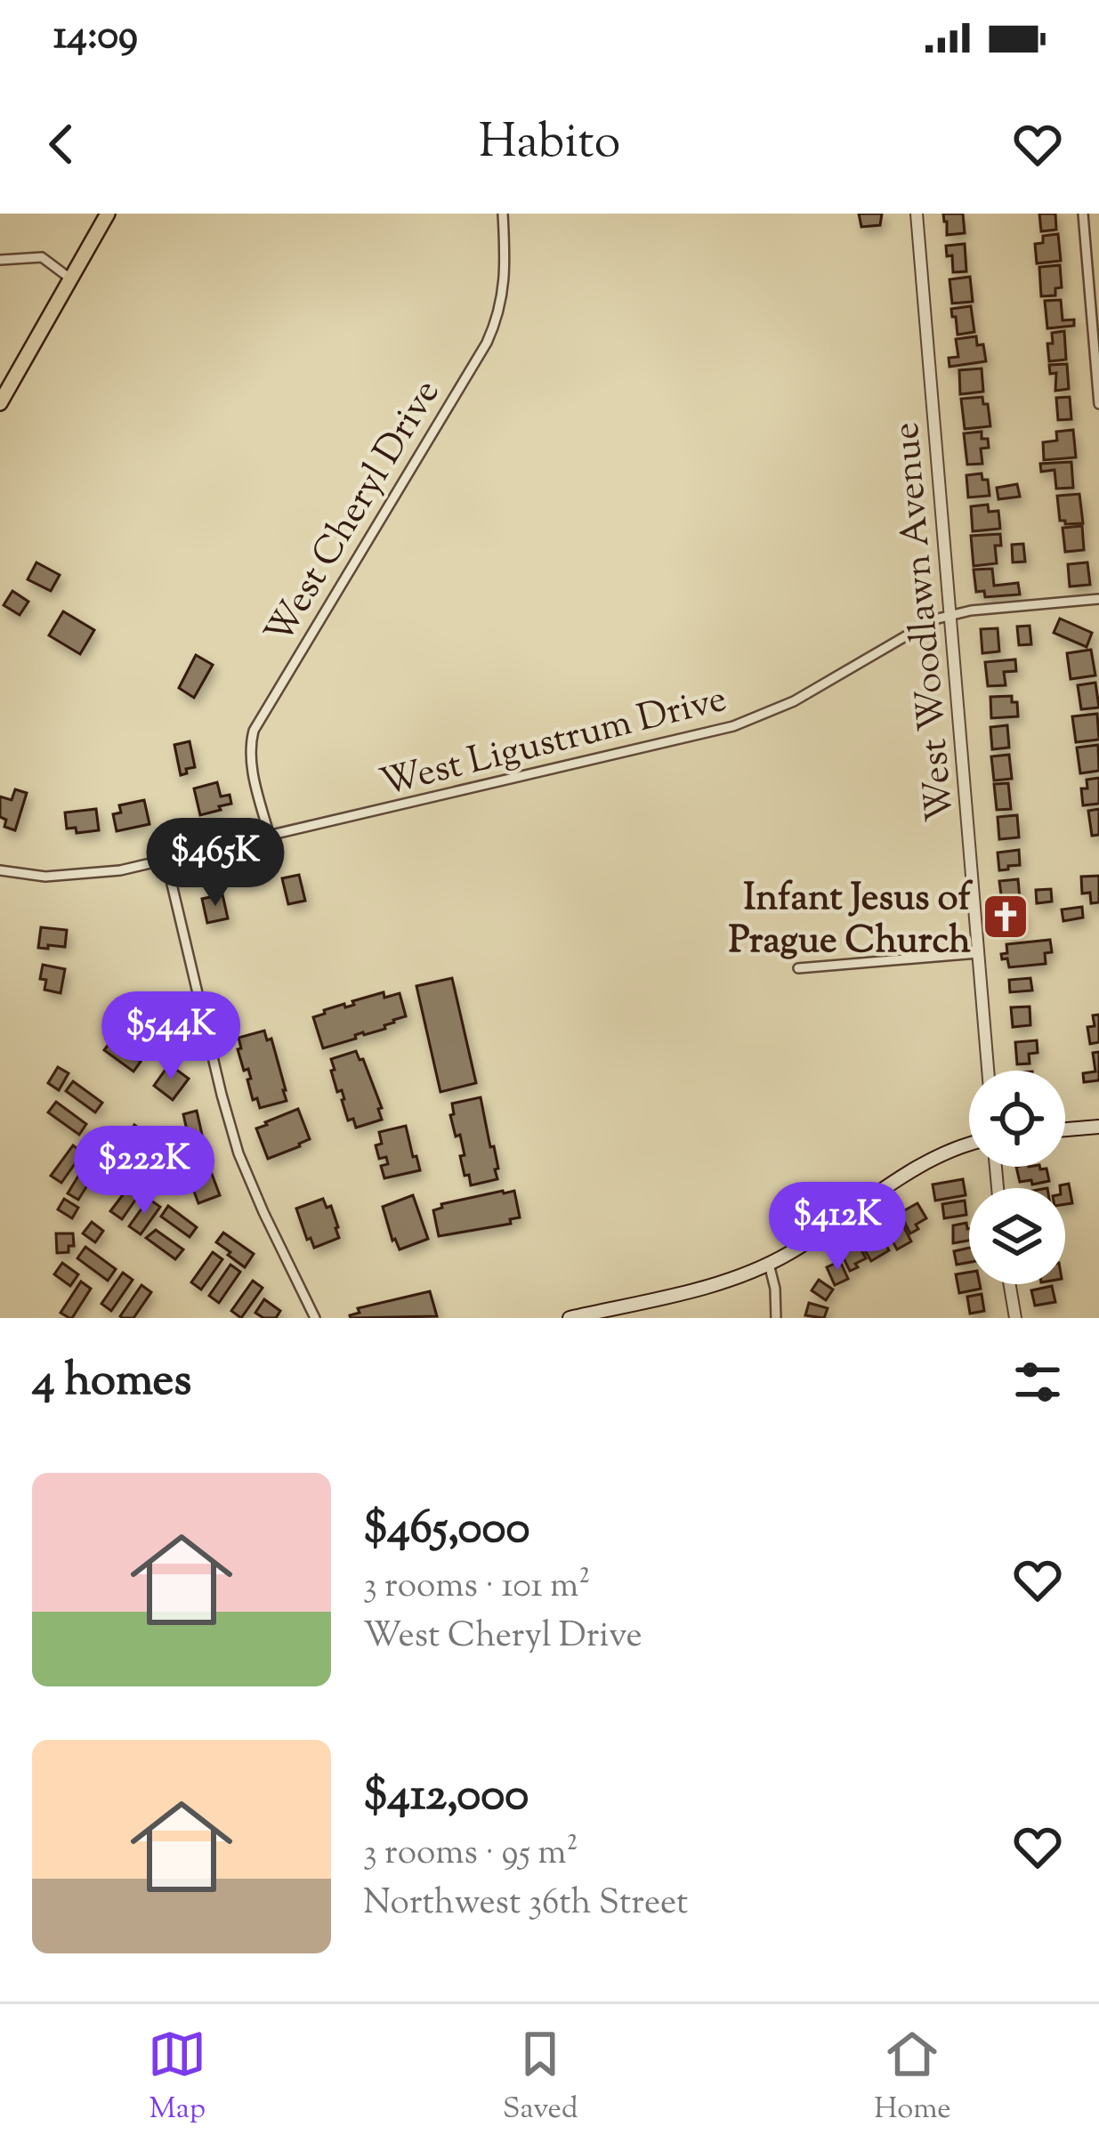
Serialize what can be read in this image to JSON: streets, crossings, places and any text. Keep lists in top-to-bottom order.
{
  "streets": {
    "street": ["West Cheryl Drive", "West Woodlawn Avenue", "West Ligustrum Drive"]
  },
  "crossings": [
    ["West Cheryl Drive", "West Ligustrum Drive"],
    ["West Woodlawn Avenue", "West Ligustrum Drive"]
  ],
  "places": {
    "church": ["Infant Jesus of Prague Church"]
  },
  "page": {
    "status": "14:09",
    "header": "Habito",
    "price": [
      "$465K",
      "$544K",
      "$222K",
      "$412K"
    ],
    "heading": "4 homes",
    "list": [
      {
        "name": "$465,000",
        "note": "3 rooms · 101 m² · West Cheryl Drive"
      },
      {
        "name": "$412,000",
        "note": "3 rooms · 95 m² · Northwest 36th Street"
      }
    ],
    "tabs": ["Map", "Saved", "Home"]
  }
}
